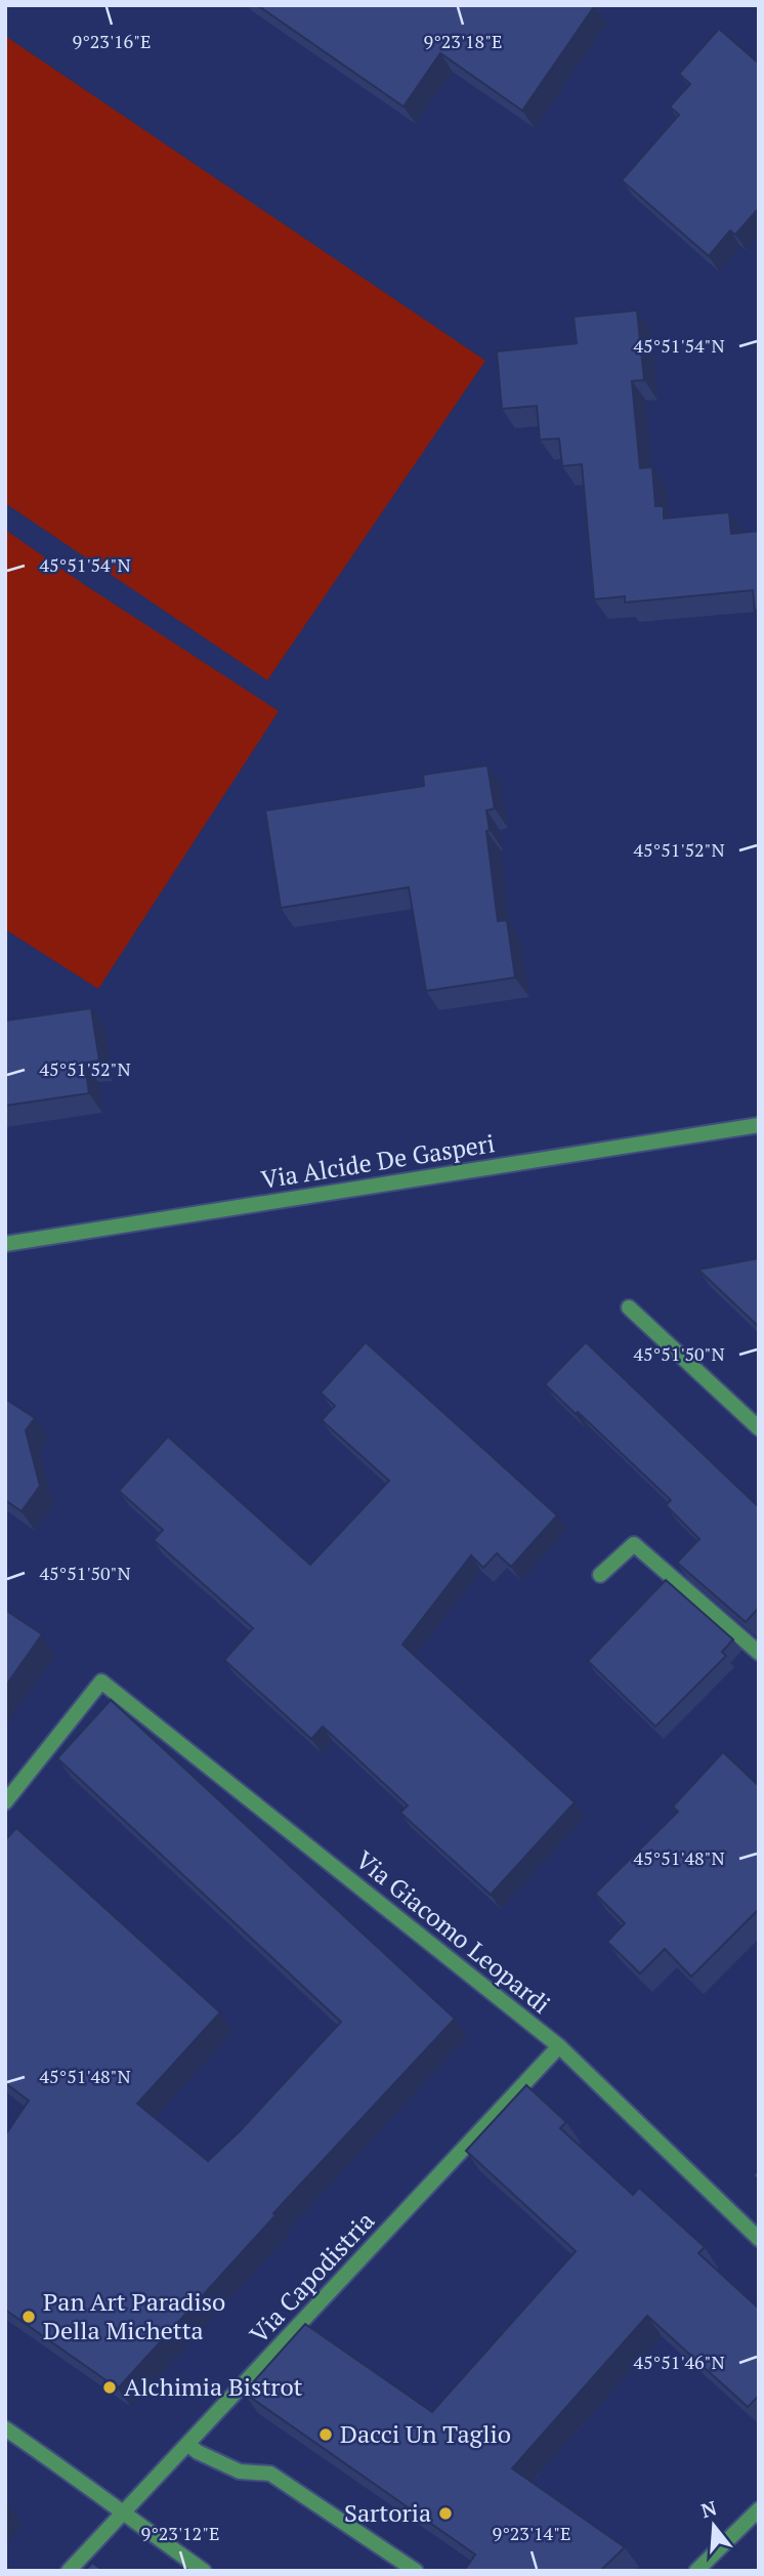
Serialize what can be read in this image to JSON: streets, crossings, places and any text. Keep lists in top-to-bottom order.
{
  "streets": {
    "street": ["Via Alcide De Gasperi", "Via Giacomo Leopardi", "Via Capodistria"]
  },
  "crossings": [
    ["Via Giacomo Leopardi", "Via Capodistria"]
  ],
  "places": [
    "Pan Art Paradiso Della Michetta",
    "Alchimia Bistrot",
    "Dacci Un Taglio",
    "Sartoria"
  ],
  "north": "top",
  "coordinates": [
    "9°23'16\"E",
    "9°23'18\"E",
    "45°51'54\"N",
    "45°51'52\"N",
    "45°51'50\"N",
    "45°51'48\"N",
    "45°51'46\"N",
    "9°23'12\"E",
    "9°23'14\"E"
  ]
}
